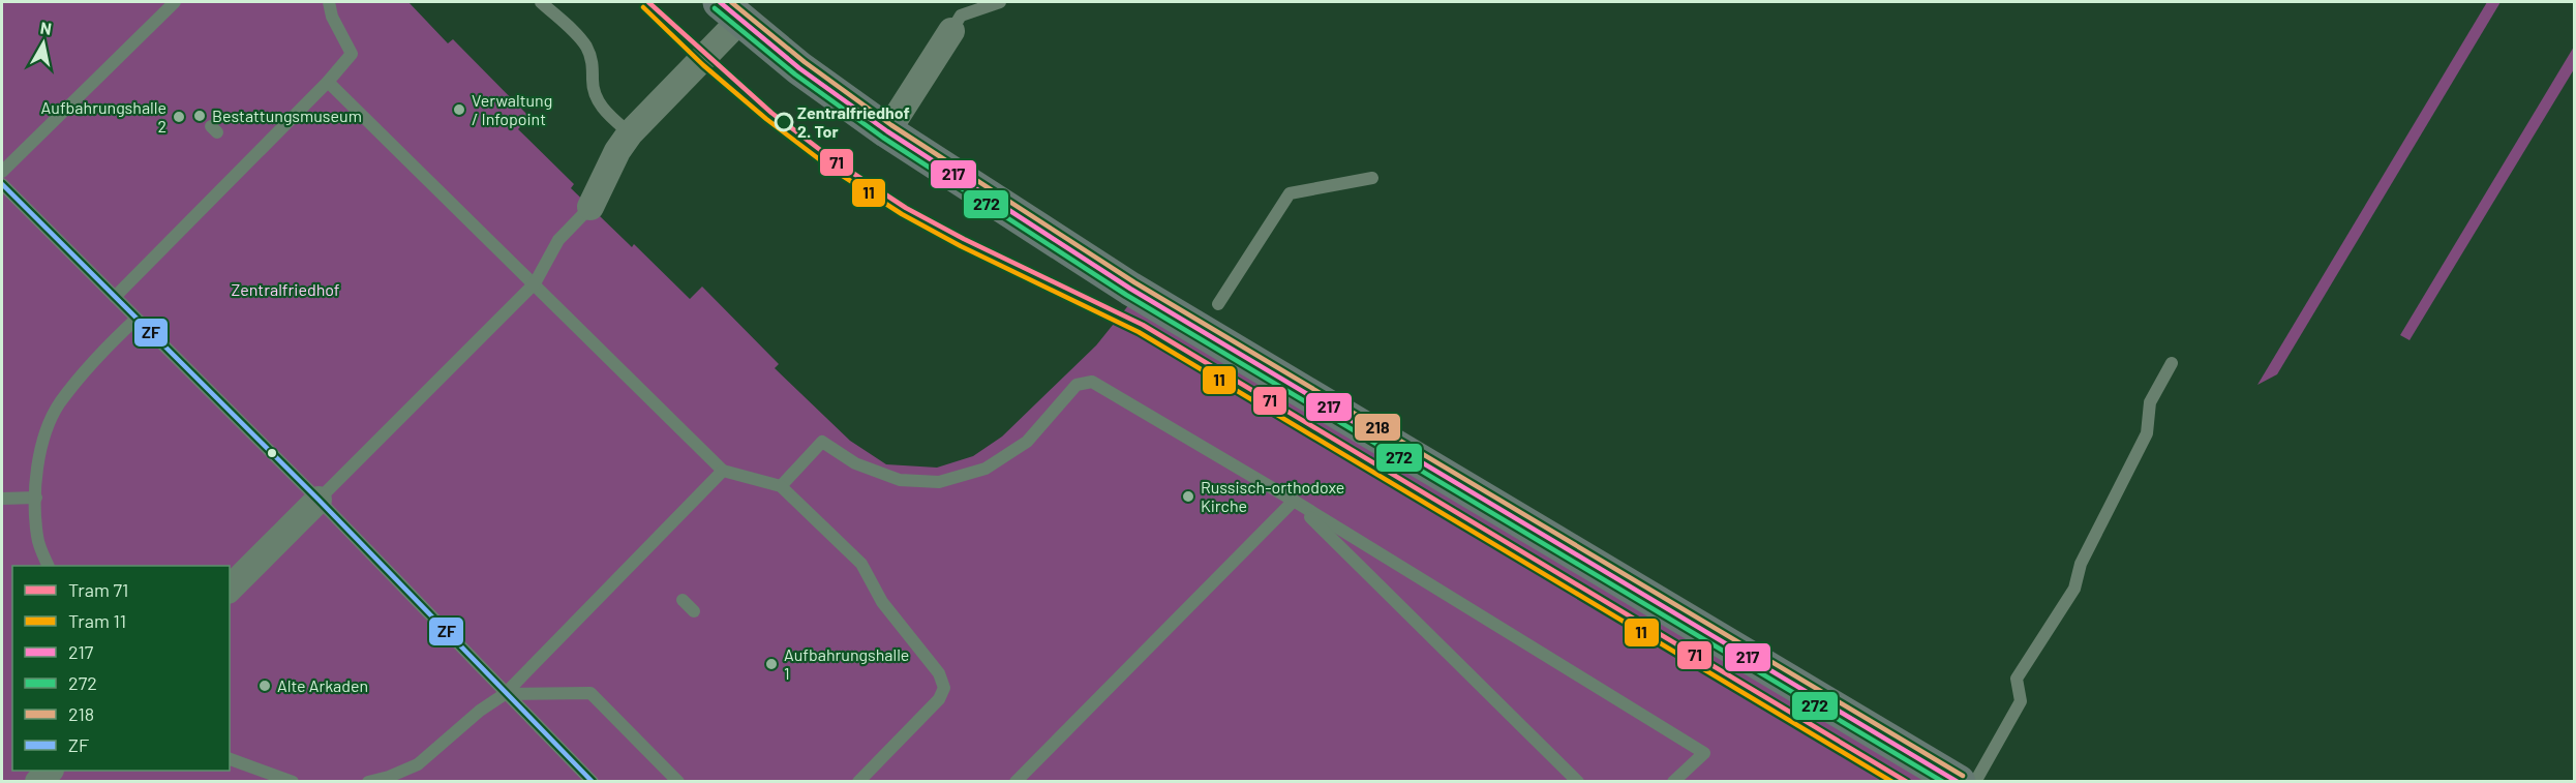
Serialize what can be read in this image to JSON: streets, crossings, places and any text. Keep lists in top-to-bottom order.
{
  "parks": ["Zentralfriedhof"],
  "places": [
    "Verwaltung / Infopoint",
    "Bestattungsmuseum",
    "Aufbahrungshalle 2",
    "Zentralfriedhof 2. Tor",
    "Russisch-orthodoxe Kirche",
    "Aufbahrungshalle 1",
    "Alte Arkaden"
  ],
  "lines": [
    "tram line 71",
    "transit line 217",
    "transit line 218",
    "tram line 11",
    "transit line 272",
    "transit line ZF"
  ],
  "legend": [
    "Tram 71",
    "Tram 11",
    "217",
    "272",
    "218",
    "ZF"
  ],
  "north": "top"
}
